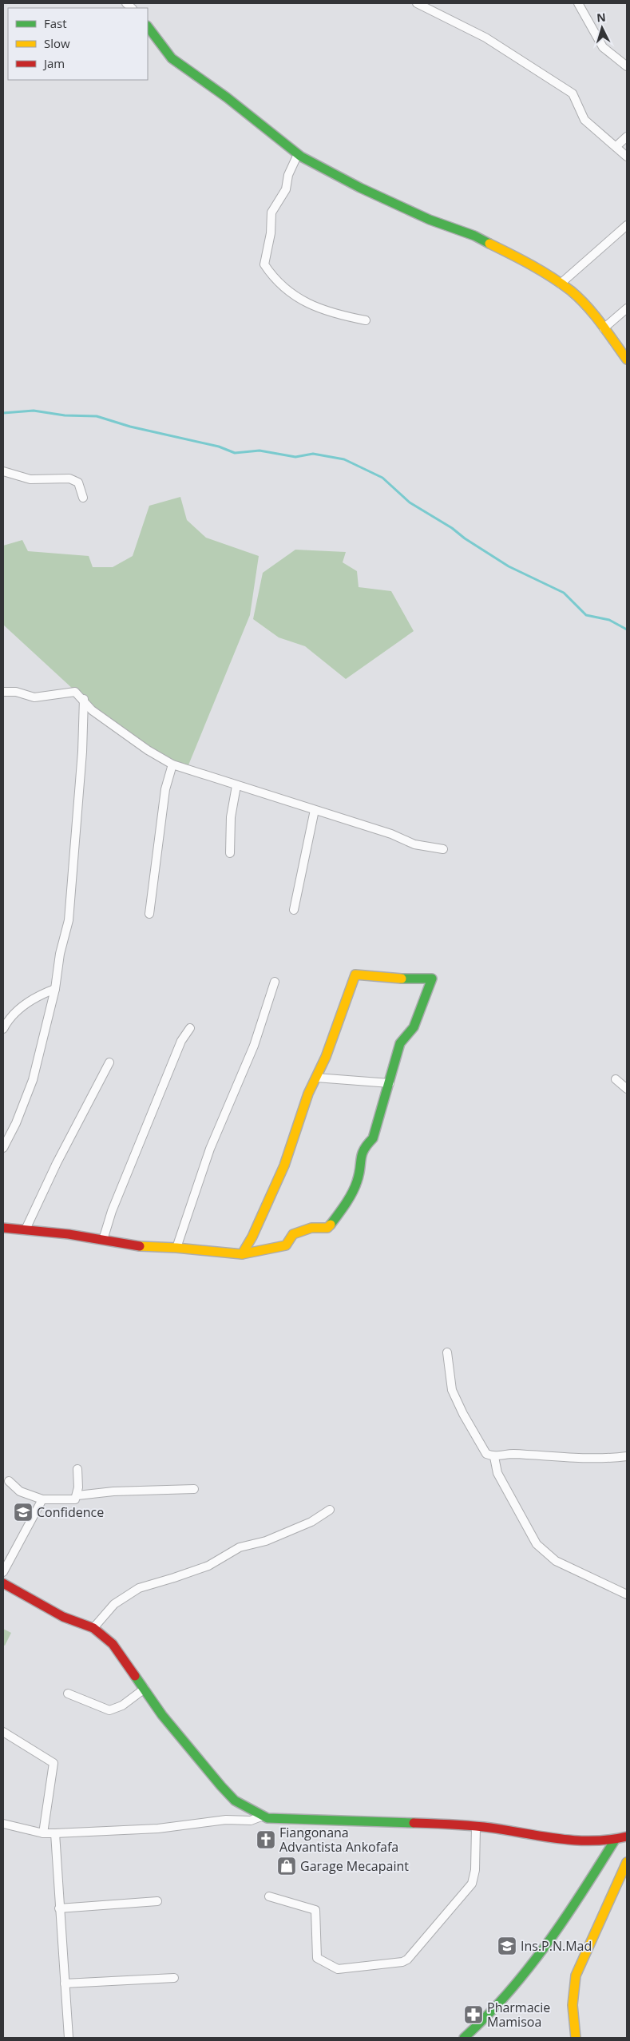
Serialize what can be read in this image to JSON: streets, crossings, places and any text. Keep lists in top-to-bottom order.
{
  "places": {
    "school or university": ["Confidence", "Ins.P.N.Mad"],
    "church": ["Fiangonana Advantista Ankofafa"],
    "shop": ["Garage Mecapaint"],
    "pharmacy": ["Pharmacie Mamisoa"]
  },
  "legend": ["Fast", "Slow", "Jam"],
  "north": "top"
}
